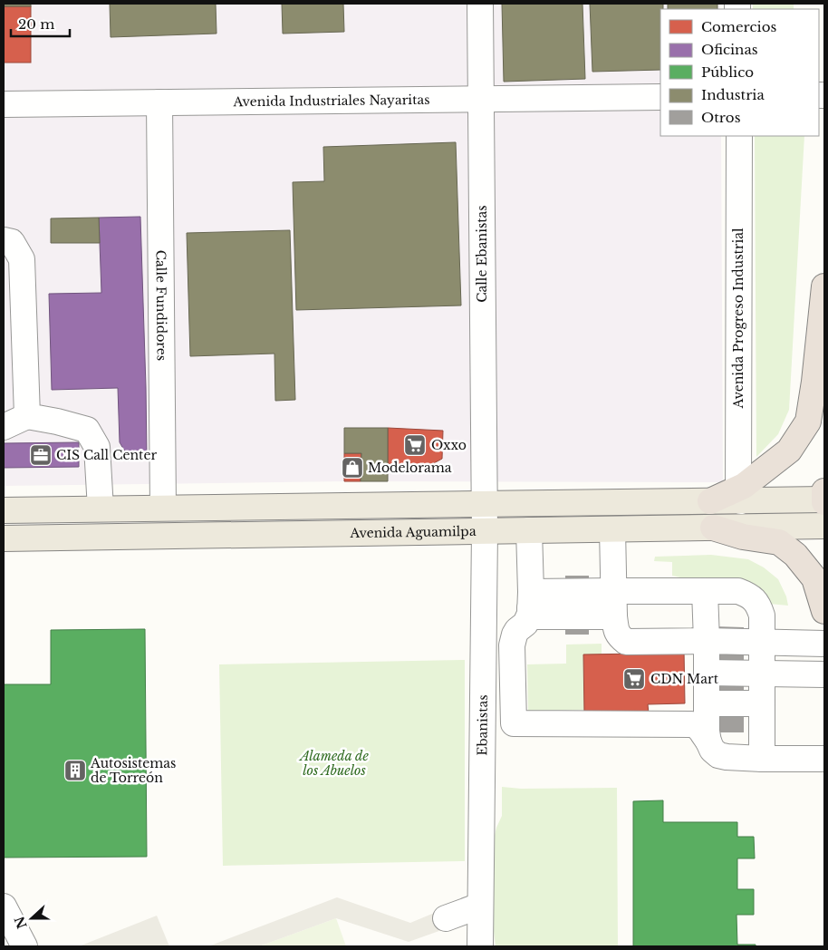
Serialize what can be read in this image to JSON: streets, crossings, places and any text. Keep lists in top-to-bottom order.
{
  "streets": {
    "main road": ["Avenida Aguamilpa"],
    "street": [
      "Avenida Industriales Nayaritas",
      "Calle Ebanistas",
      "Calle Fundidores",
      "Avenida Progreso Industrial",
      "Ebanistas"
    ]
  },
  "crossings": [
    ["Avenida Industriales Nayaritas", "Calle Ebanistas"],
    ["Avenida Industriales Nayaritas", "Calle Fundidores"],
    ["Calle Ebanistas", "Ebanistas"],
    ["Avenida Aguamilpa", "Ebanistas"]
  ],
  "parks": ["Alameda de los Abuelos"],
  "places": {
    "supermarket": ["Oxxo", "CDN Mart"],
    "office": ["CIS Call Center"],
    "shop": ["Modelorama"],
    "building": ["Autosistemas de Torreón"]
  },
  "legend": [
    "Comercios",
    "Oficinas",
    "Público",
    "Industria",
    "Otros"
  ],
  "scale_bar": "20 m",
  "north": "left"
}
